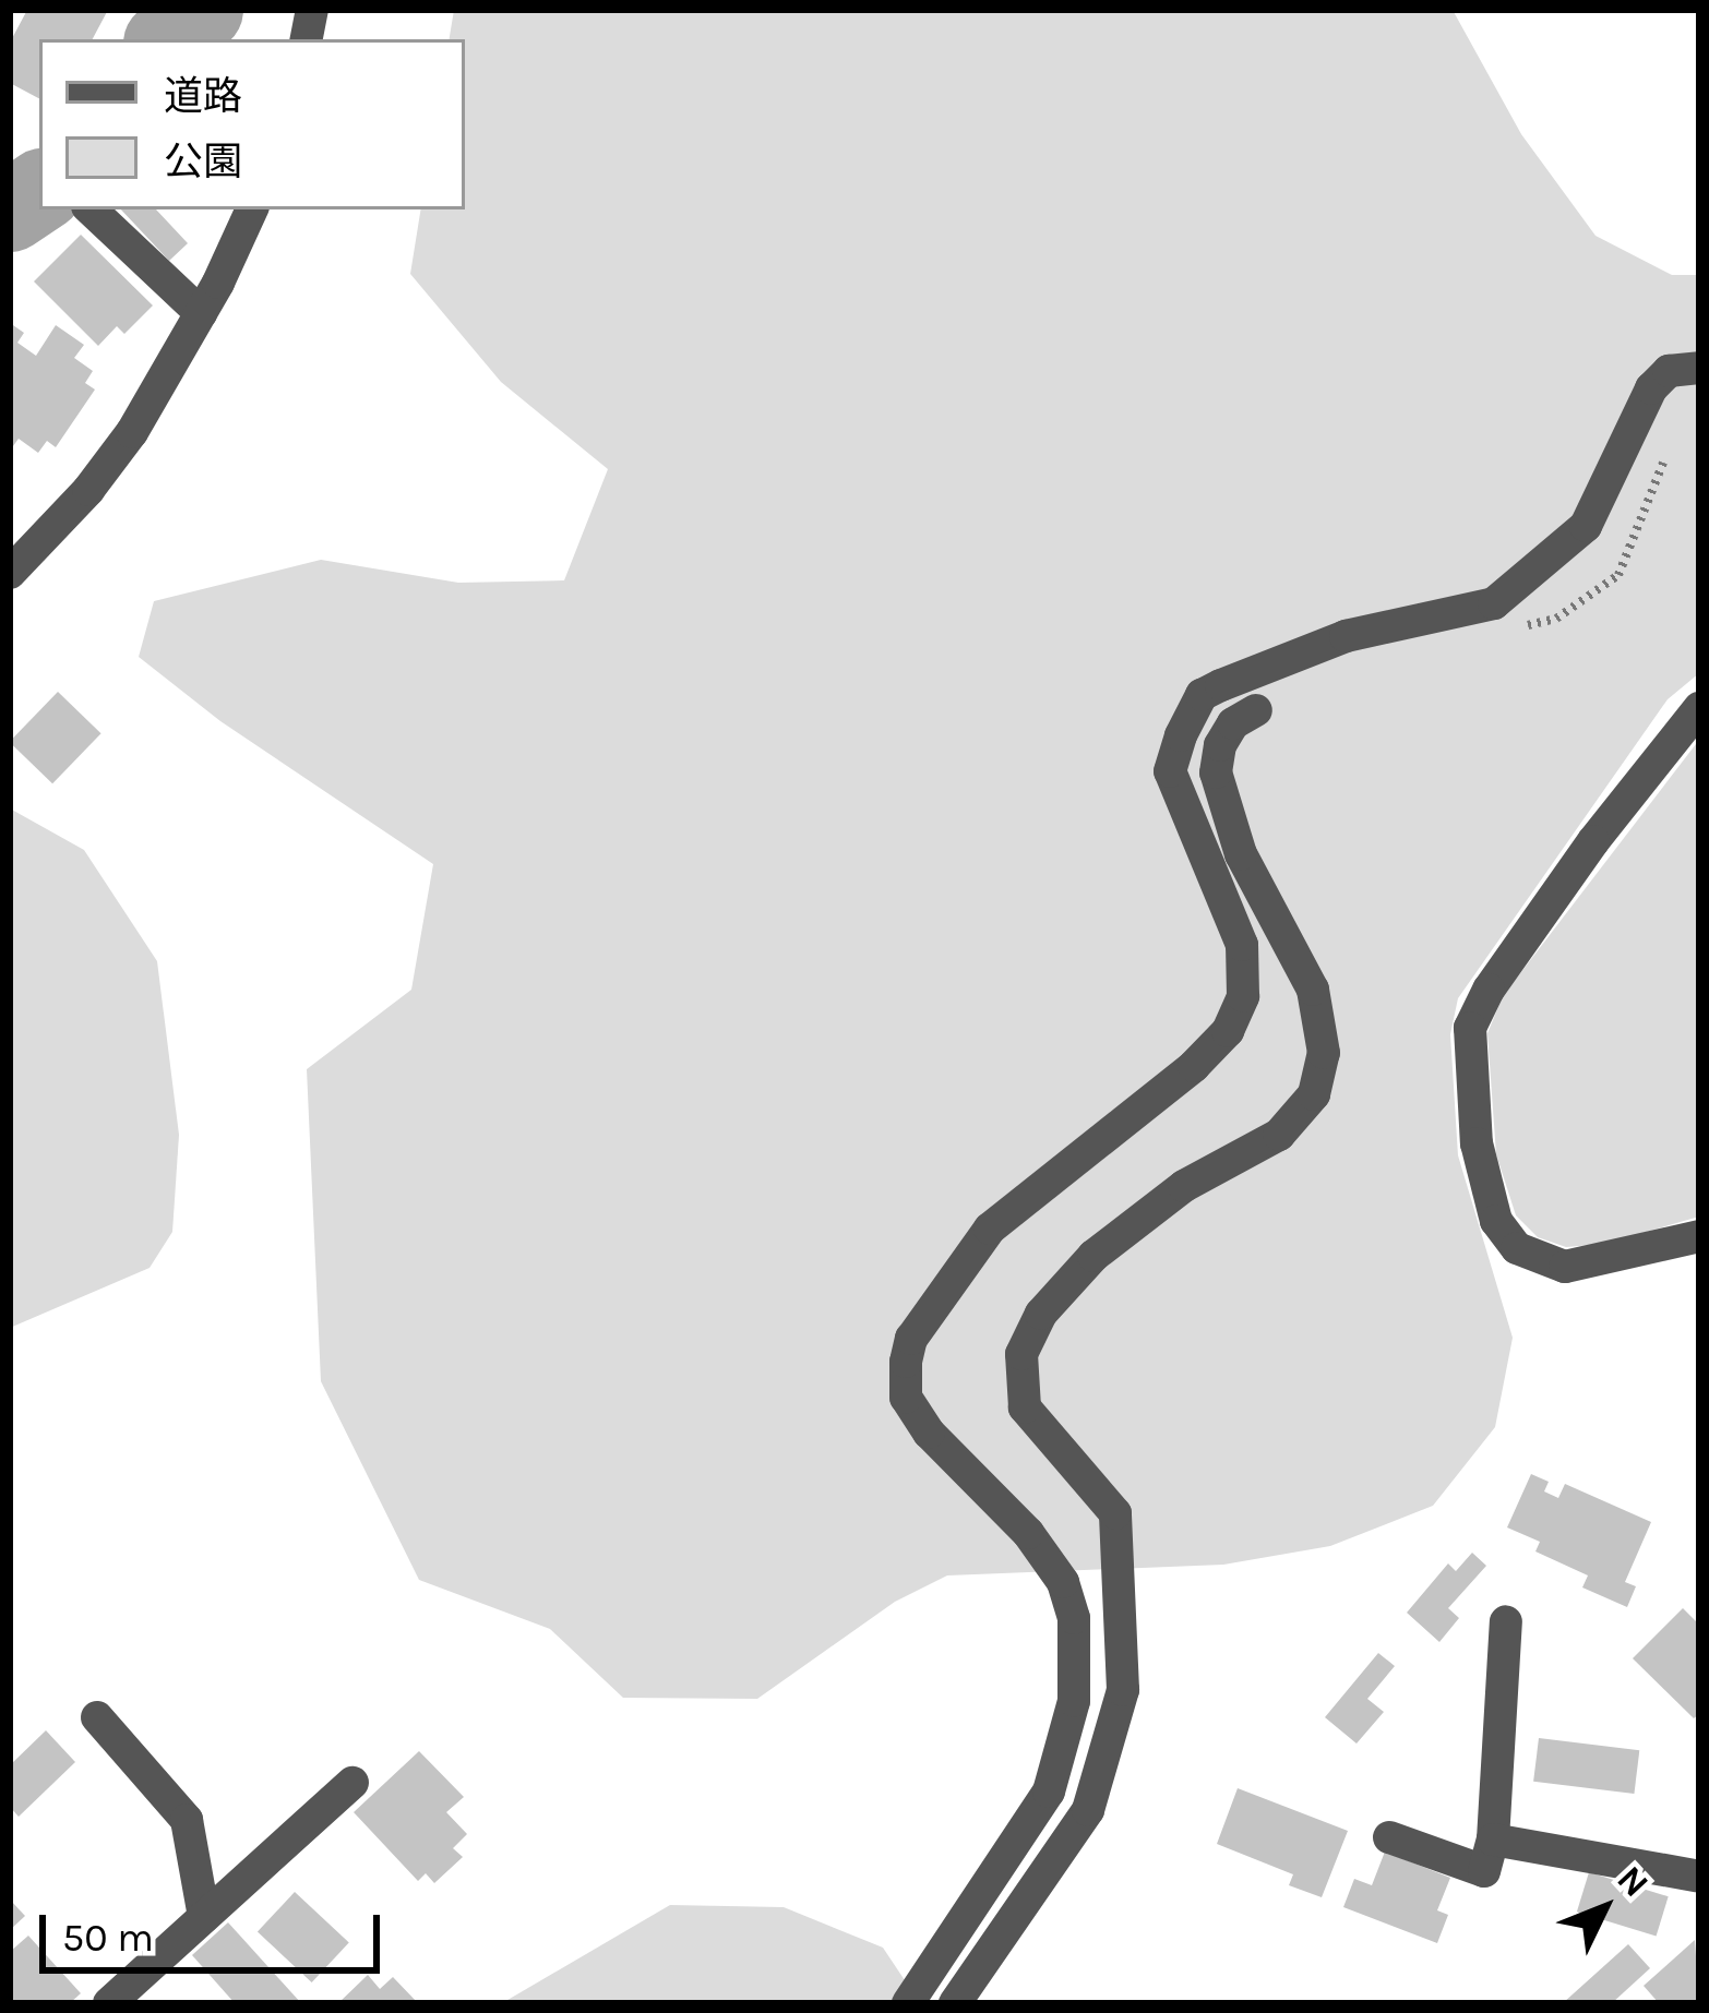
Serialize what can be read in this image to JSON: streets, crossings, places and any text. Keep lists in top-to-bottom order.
{
  "legend": ["道路", "公園"],
  "scale_bar": "50 m",
  "north": "top right"
}
